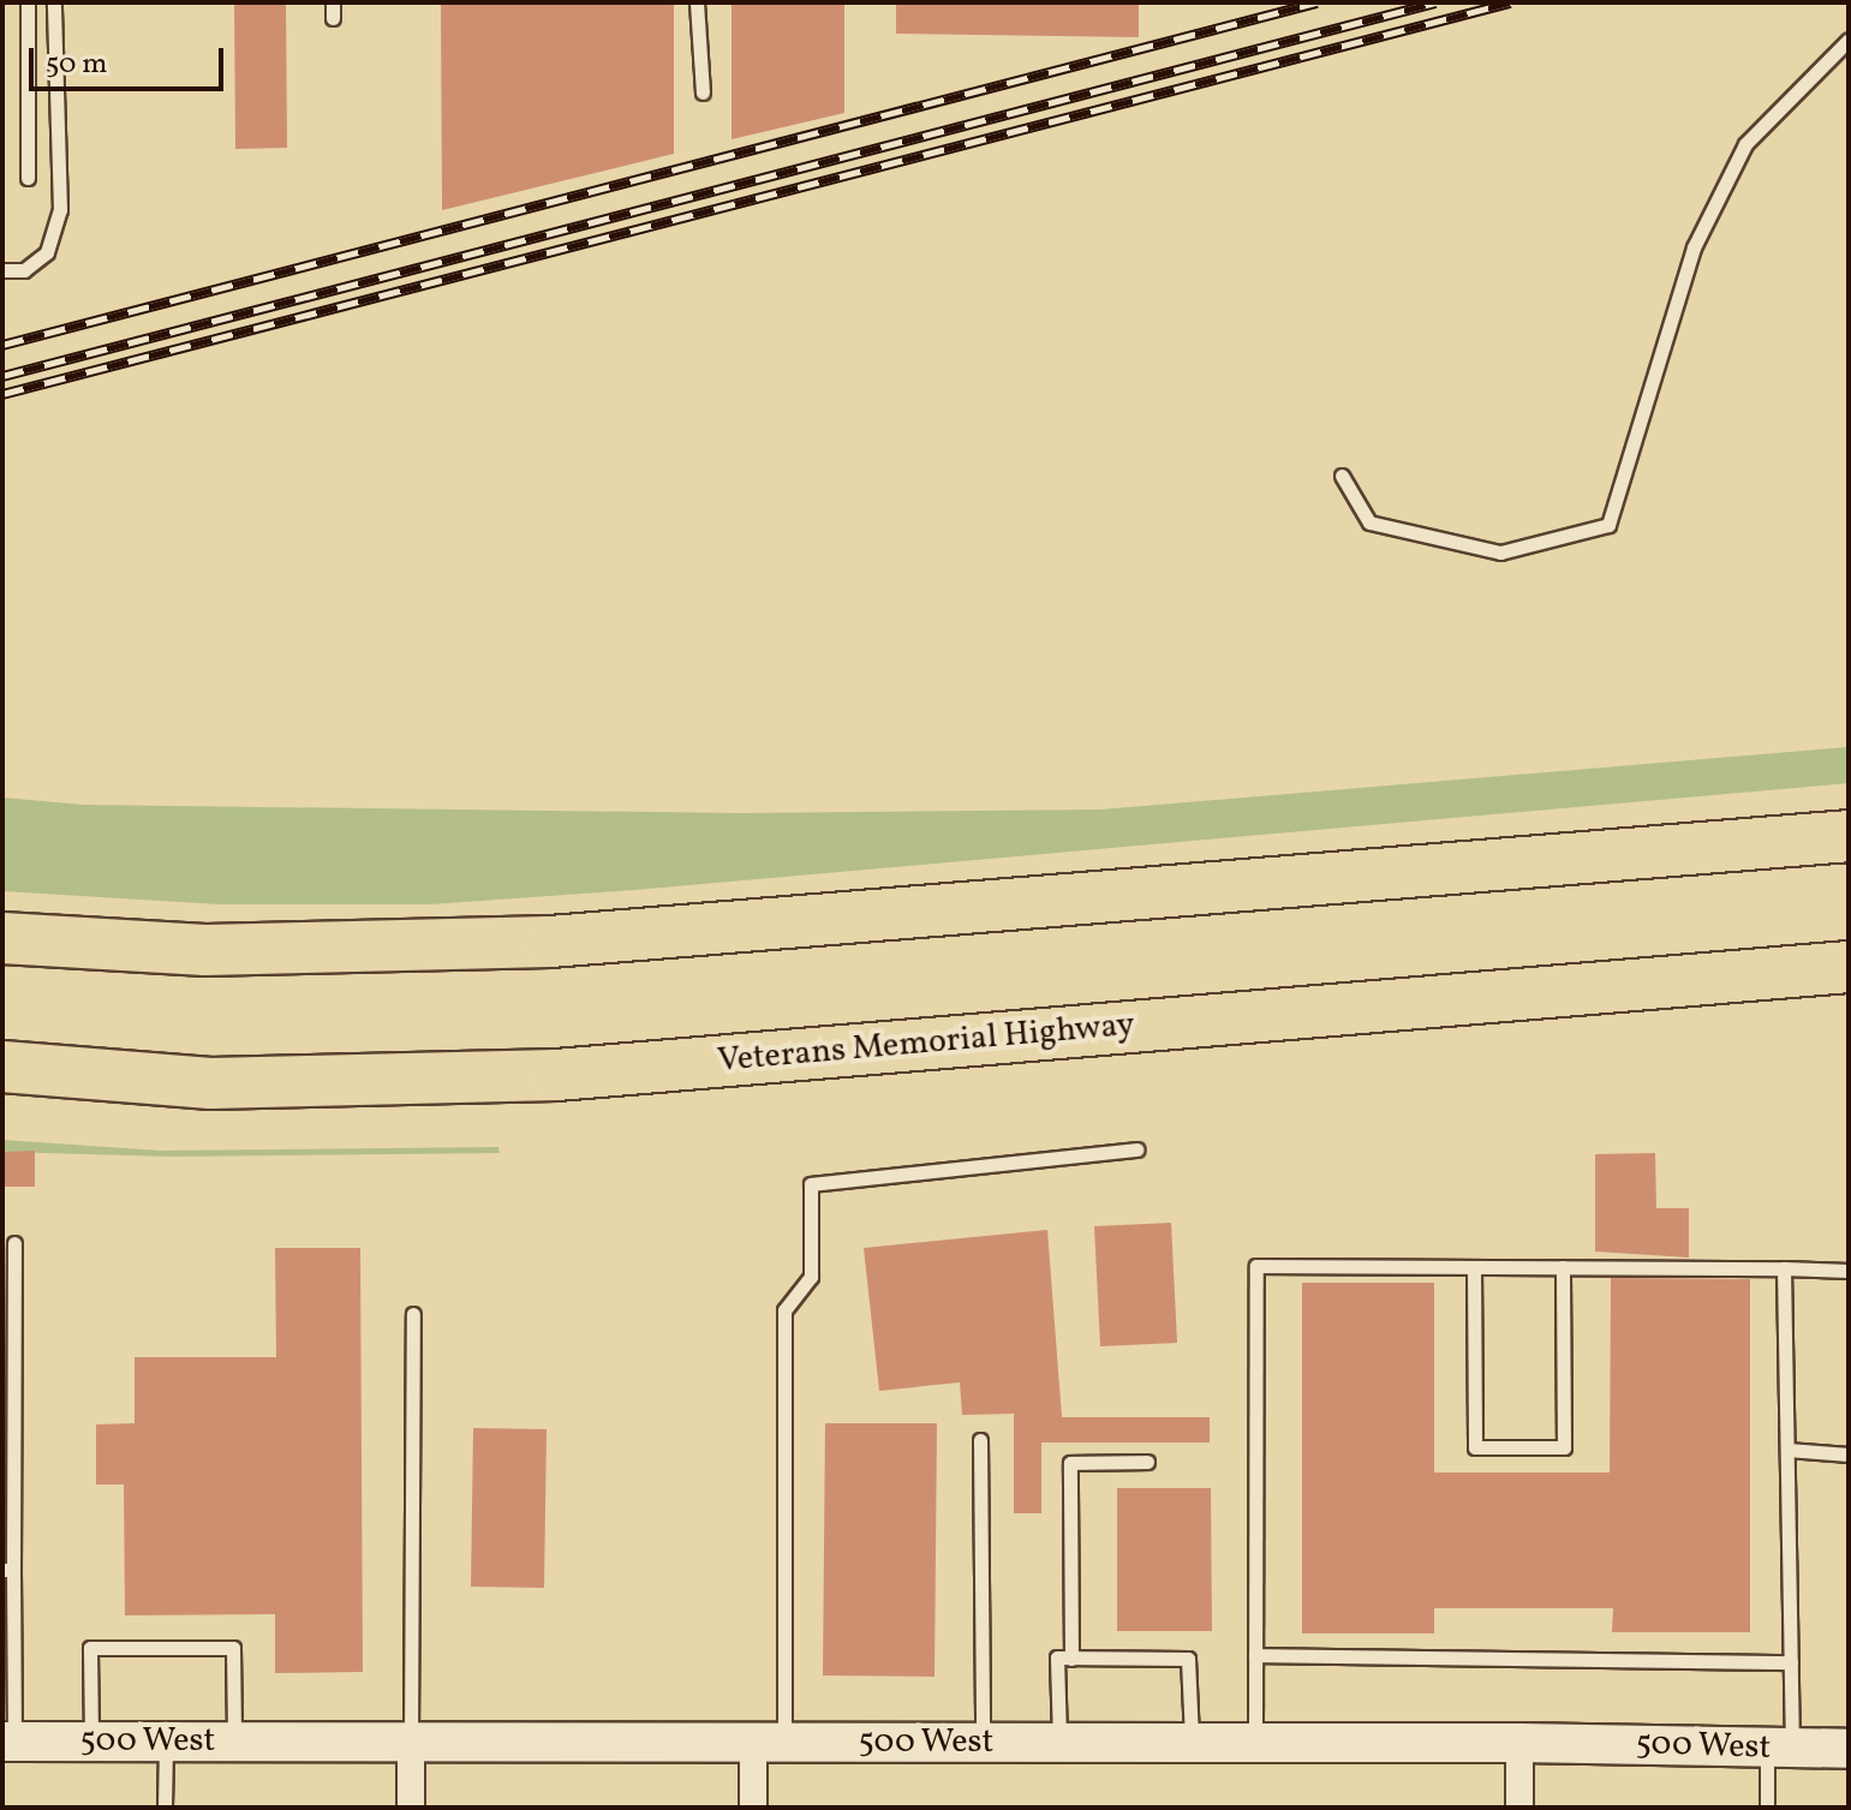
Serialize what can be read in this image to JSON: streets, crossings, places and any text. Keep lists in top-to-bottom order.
{
  "streets": {
    "highway": ["Veterans Memorial Highway"],
    "main road": ["500 West"]
  },
  "scale_bar": "50 m"
}
